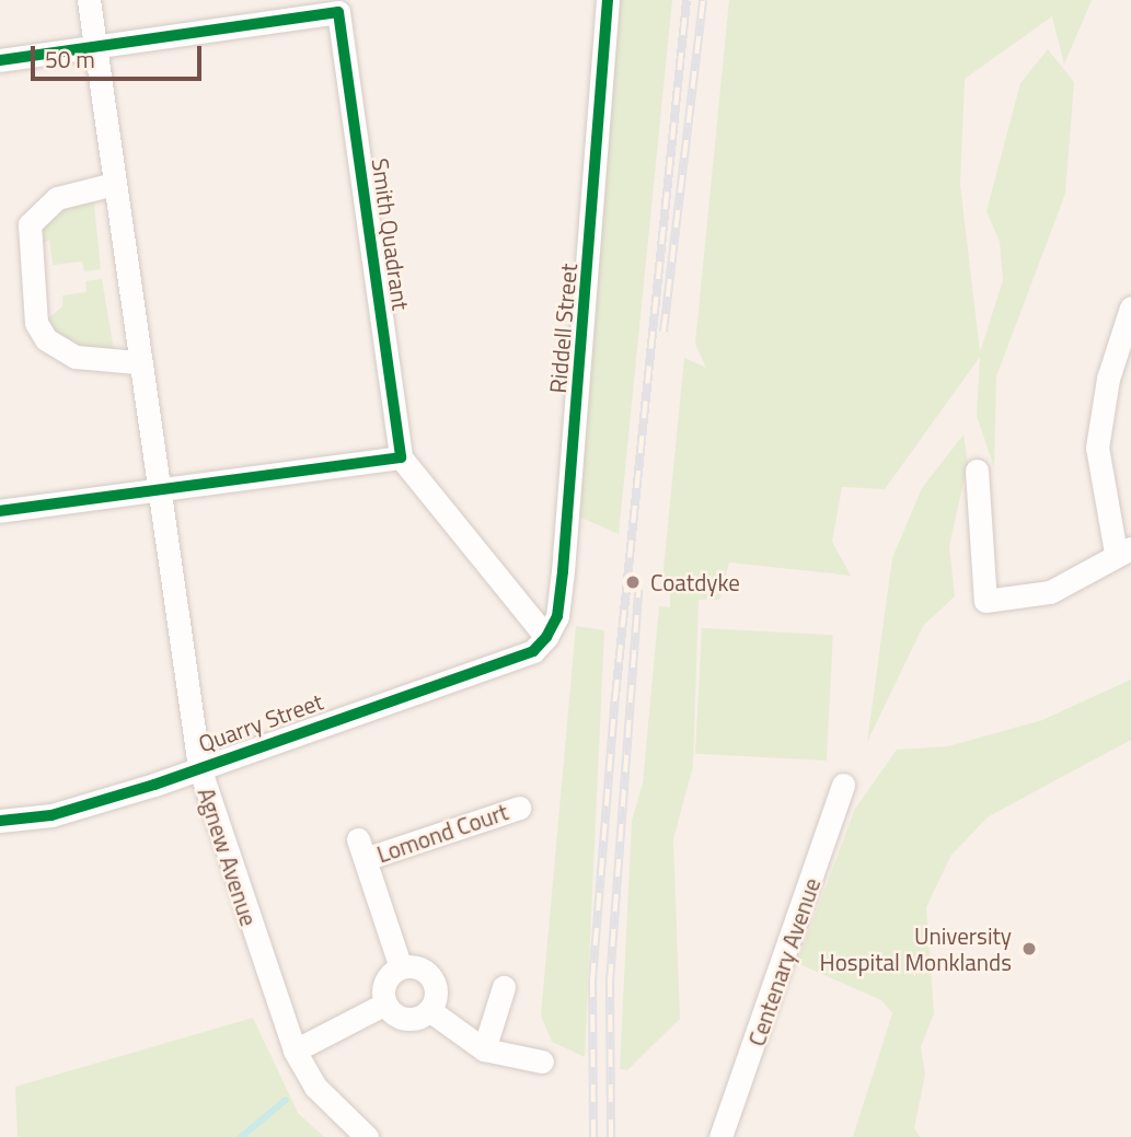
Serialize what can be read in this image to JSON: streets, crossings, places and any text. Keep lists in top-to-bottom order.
{
  "streets": {
    "street": [
      "Smith Quadrant",
      "Riddell Street",
      "Quarry Street",
      "Lomond Court",
      "Agnew Avenue",
      "Centenary Avenue"
    ]
  },
  "crossings": [
    ["Smith Quadrant", "Agnew Avenue"],
    ["Riddell Street", "Quarry Street"],
    ["Quarry Street", "Agnew Avenue"]
  ],
  "places": ["Coatdyke", "University Hospital Monklands"],
  "scale_bar": "50 m"
}
